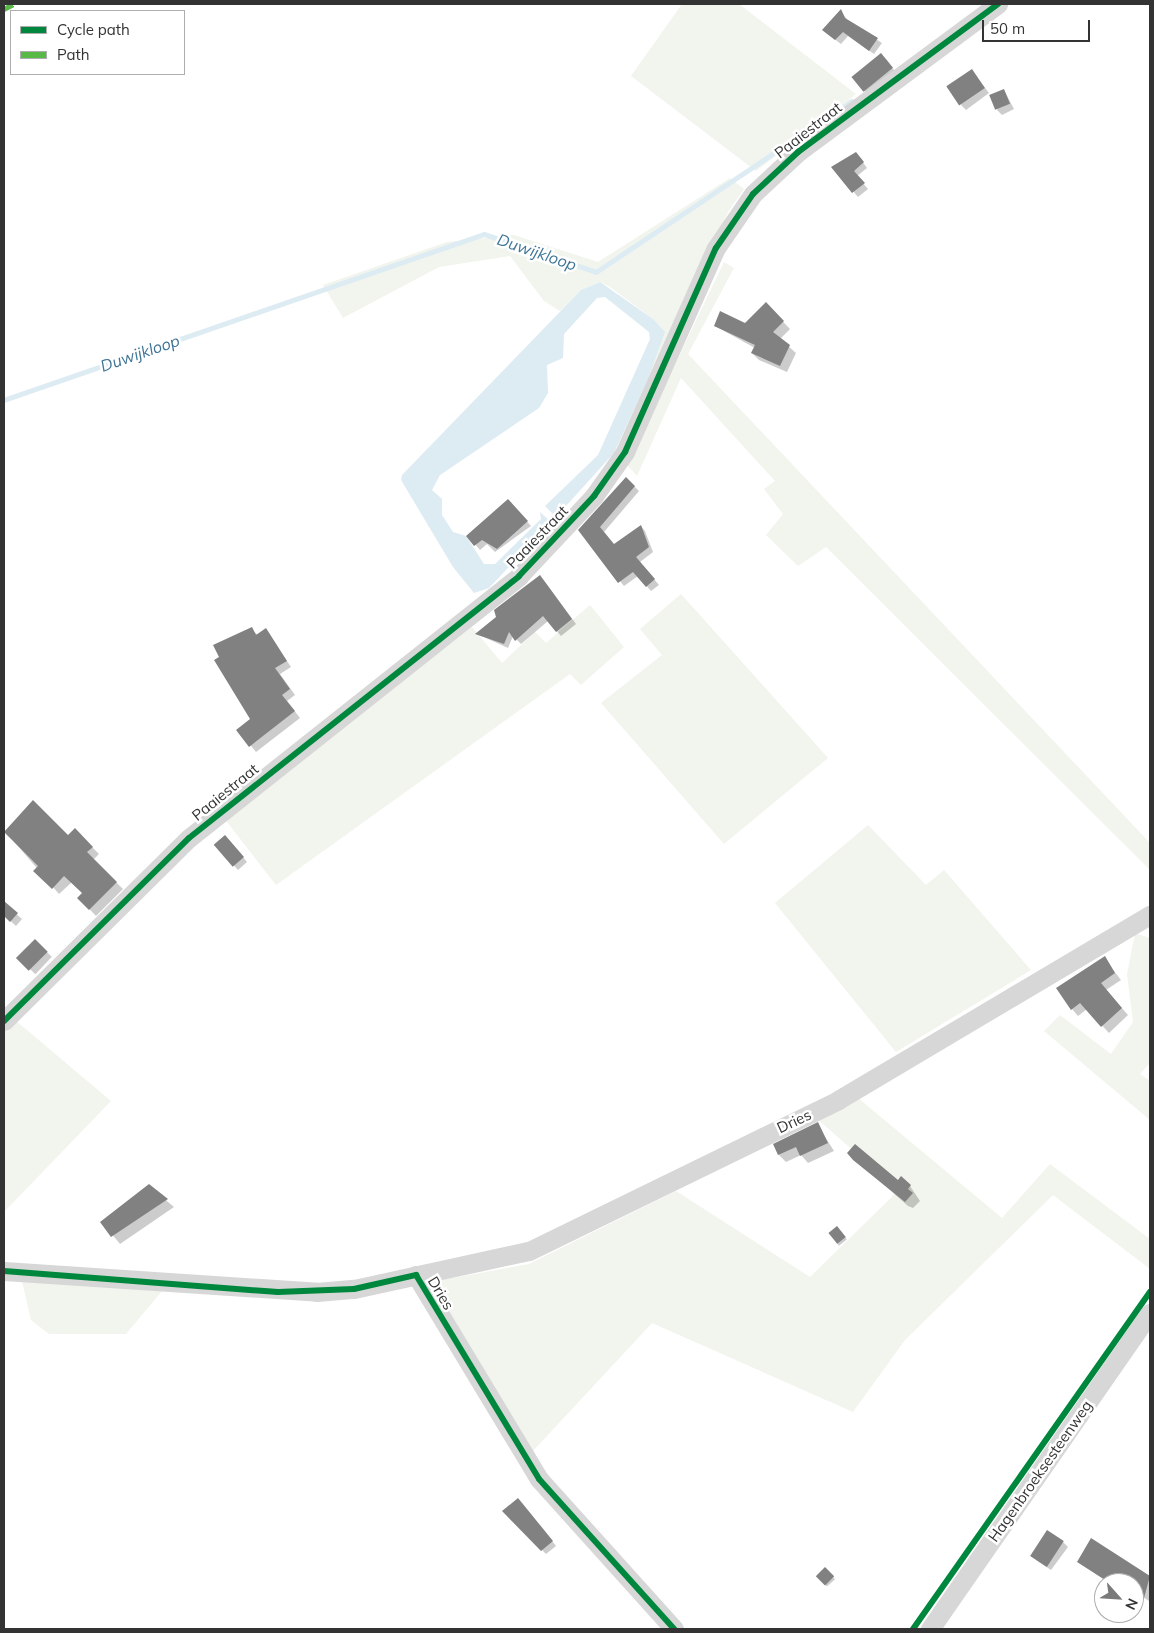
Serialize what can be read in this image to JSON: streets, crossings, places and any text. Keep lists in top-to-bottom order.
{
  "streets": {
    "street": ["Paaiestraat", "Dries", "Hagenbroeksesteenweg"]
  },
  "water": ["Duwijkloop"],
  "legend": ["Cycle path", "Path"],
  "scale_bar": "50 m",
  "north": "bottom right"
}
